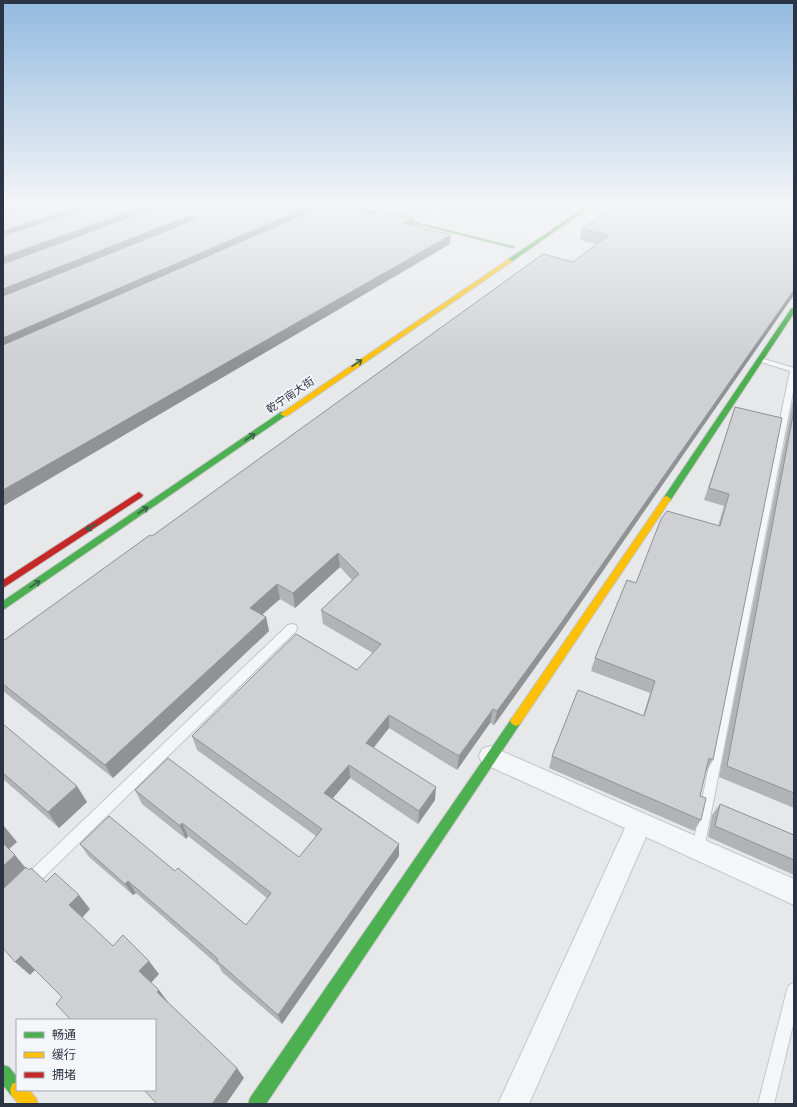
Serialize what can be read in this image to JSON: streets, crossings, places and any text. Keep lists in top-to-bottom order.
{
  "streets": {
    "main road": ["乾宁南大街"]
  },
  "one_way": ["乾宁南大街"],
  "legend": ["畅通", "缓行", "拥堵"]
}
